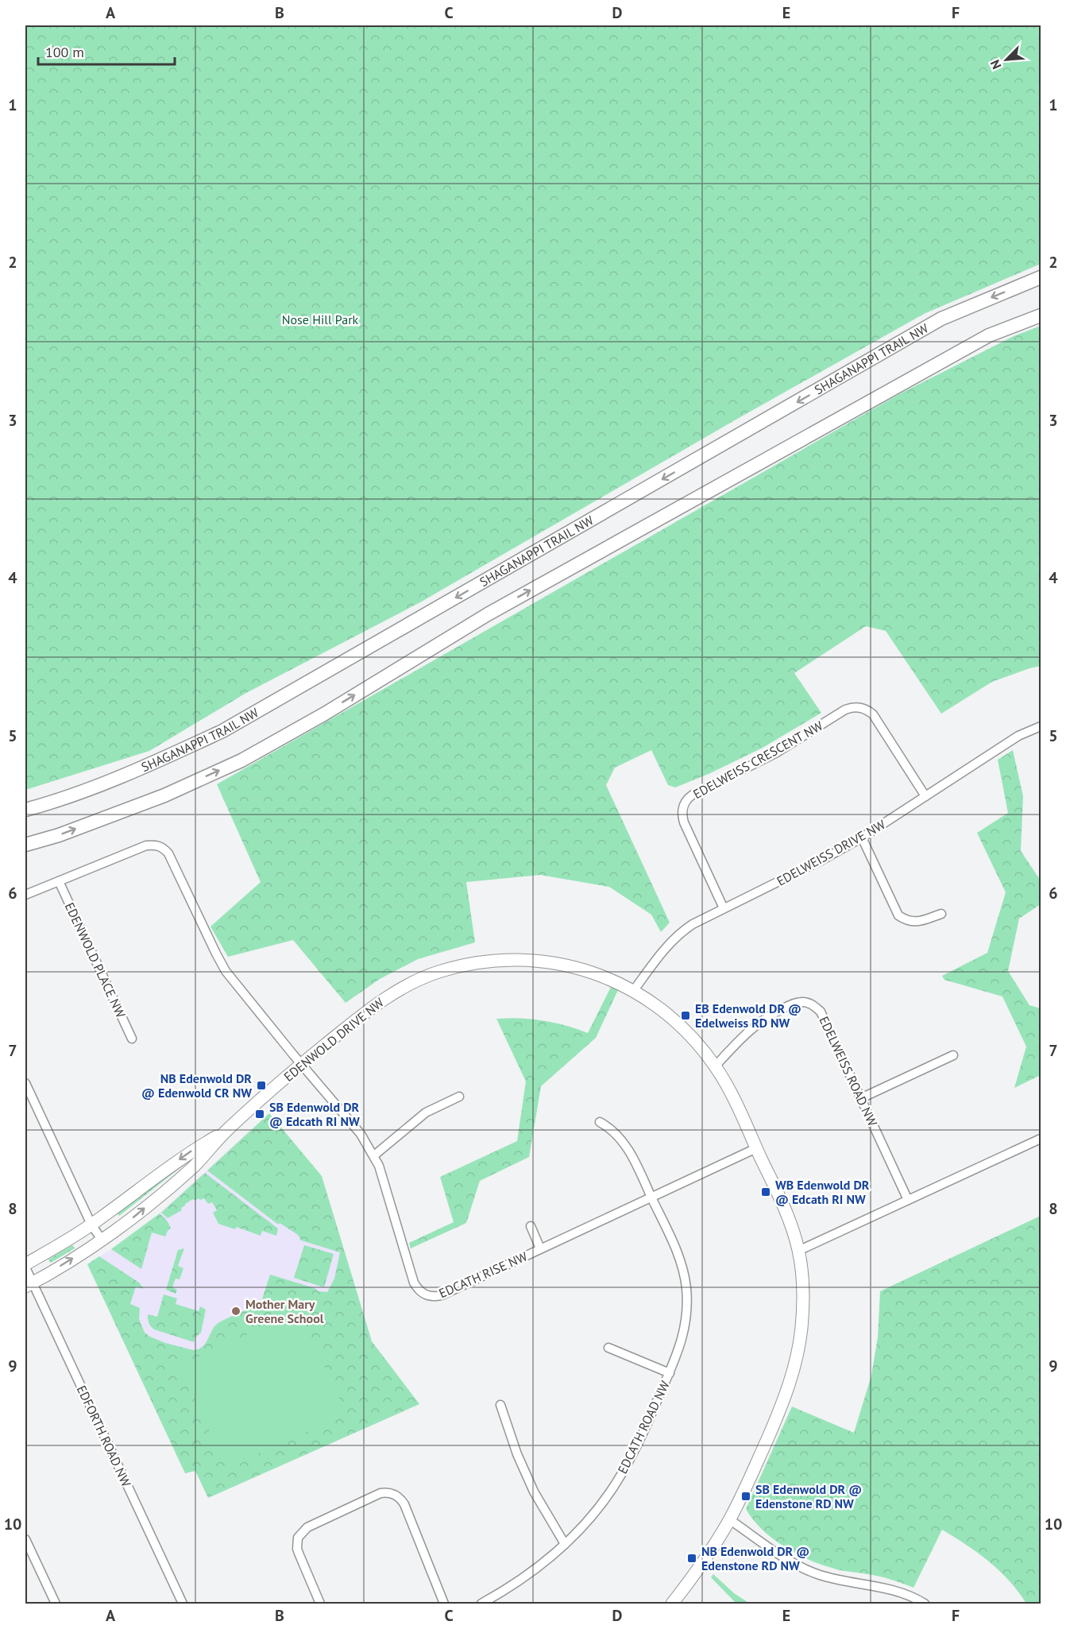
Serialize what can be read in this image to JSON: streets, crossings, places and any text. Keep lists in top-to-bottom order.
{
  "streets": {
    "main road": ["SHAGANAPPI TRAIL NW"],
    "street": [
      "EDELWEISS CRESCENT NW",
      "EDELWEISS DRIVE NW",
      "EDENWOLD PLACE NW",
      "EDENWOLD DRIVE NW",
      "EDELWEISS ROAD NW",
      "EDCATH RISE NW",
      "EDCATH ROAD NW",
      "EDFORTH ROAD NW"
    ]
  },
  "crossings": [
    ["EDELWEISS CRESCENT NW", "EDELWEISS DRIVE NW"],
    ["EDELWEISS DRIVE NW", "EDENWOLD DRIVE NW"],
    ["EDENWOLD PLACE NW", "EDCATH RISE NW"],
    ["EDENWOLD DRIVE NW", "EDELWEISS ROAD NW"],
    ["EDENWOLD DRIVE NW", "EDCATH RISE NW"],
    ["EDENWOLD DRIVE NW", "EDFORTH ROAD NW"],
    ["EDCATH RISE NW", "EDCATH ROAD NW"]
  ],
  "parks": ["Nose Hill Park"],
  "places": {
    "transit": [
      "EB Edenwold DR @ Edelweiss RD NW",
      "NB Edenwold DR @ Edenwold CR NW",
      "SB Edenwold DR @ Edcath RI NW",
      "WB Edenwold DR @ Edcath RI NW",
      "SB Edenwold DR @ Edenstone RD NW",
      "NB Edenwold DR @ Edenstone RD NW"
    ],
    "other": ["Mother Mary Greene School"]
  },
  "scale_bar": "100 m",
  "north": "bottom left",
  "grid": {
    "columns": [
      "A",
      "B",
      "C",
      "D",
      "E",
      "F"
    ],
    "rows": [
      "1",
      "2",
      "3",
      "4",
      "5",
      "6",
      "7",
      "8",
      "9",
      "10"
    ]
  }
}
